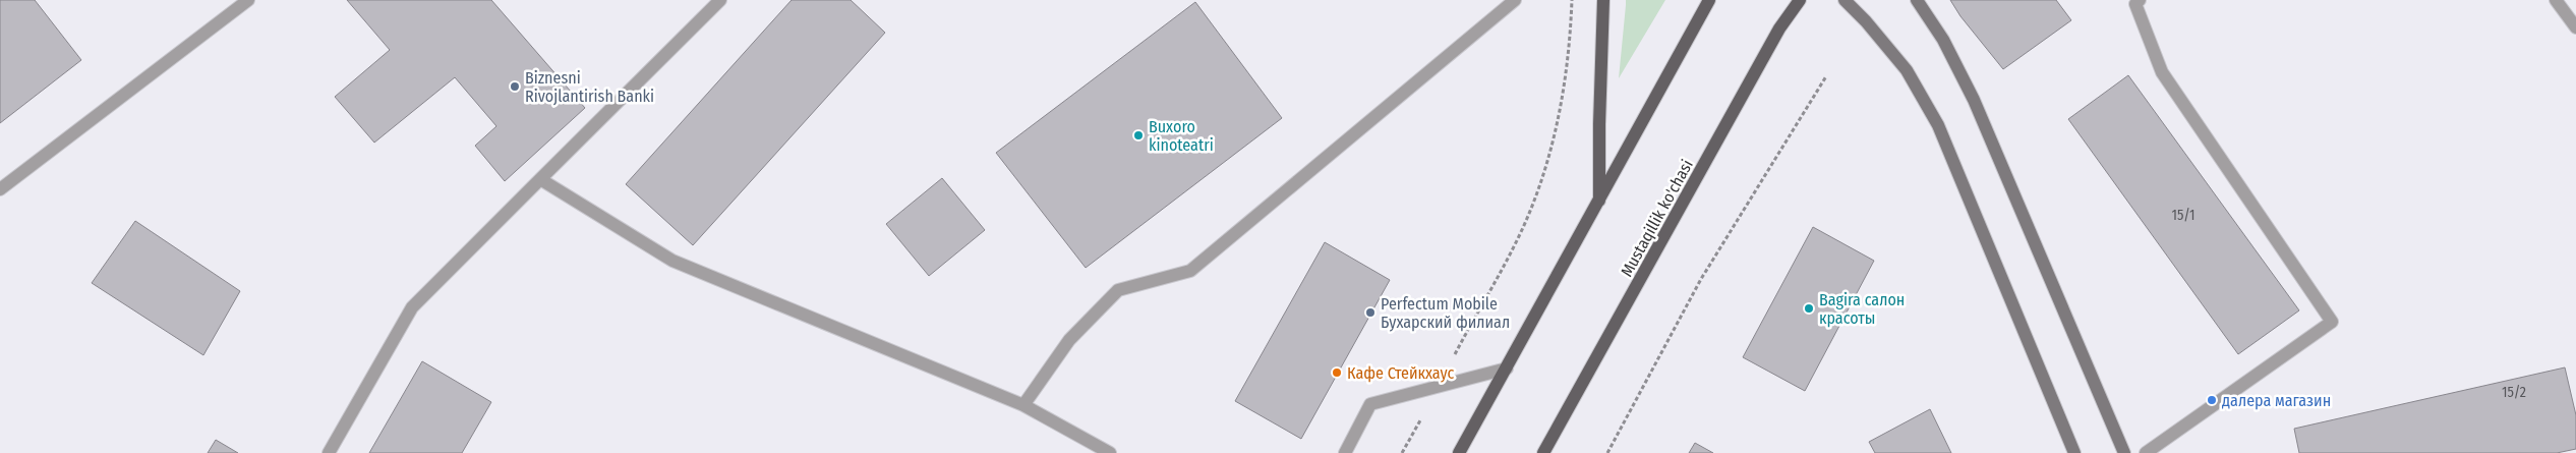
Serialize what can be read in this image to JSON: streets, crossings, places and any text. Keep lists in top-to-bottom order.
{
  "streets": {
    "main road": ["Mustaqillik ko'chasi"]
  },
  "places": [
    "Biznesni Rivojlantirish Banki",
    "Buxoro kinoteatri",
    "Bagira салон красоты",
    "Perfectum Mobile Бухарский филиал",
    "Кафе Стейкхаус",
    "далера магазин"
  ],
  "house_numbers": ["15/1", "15/2"]
}
